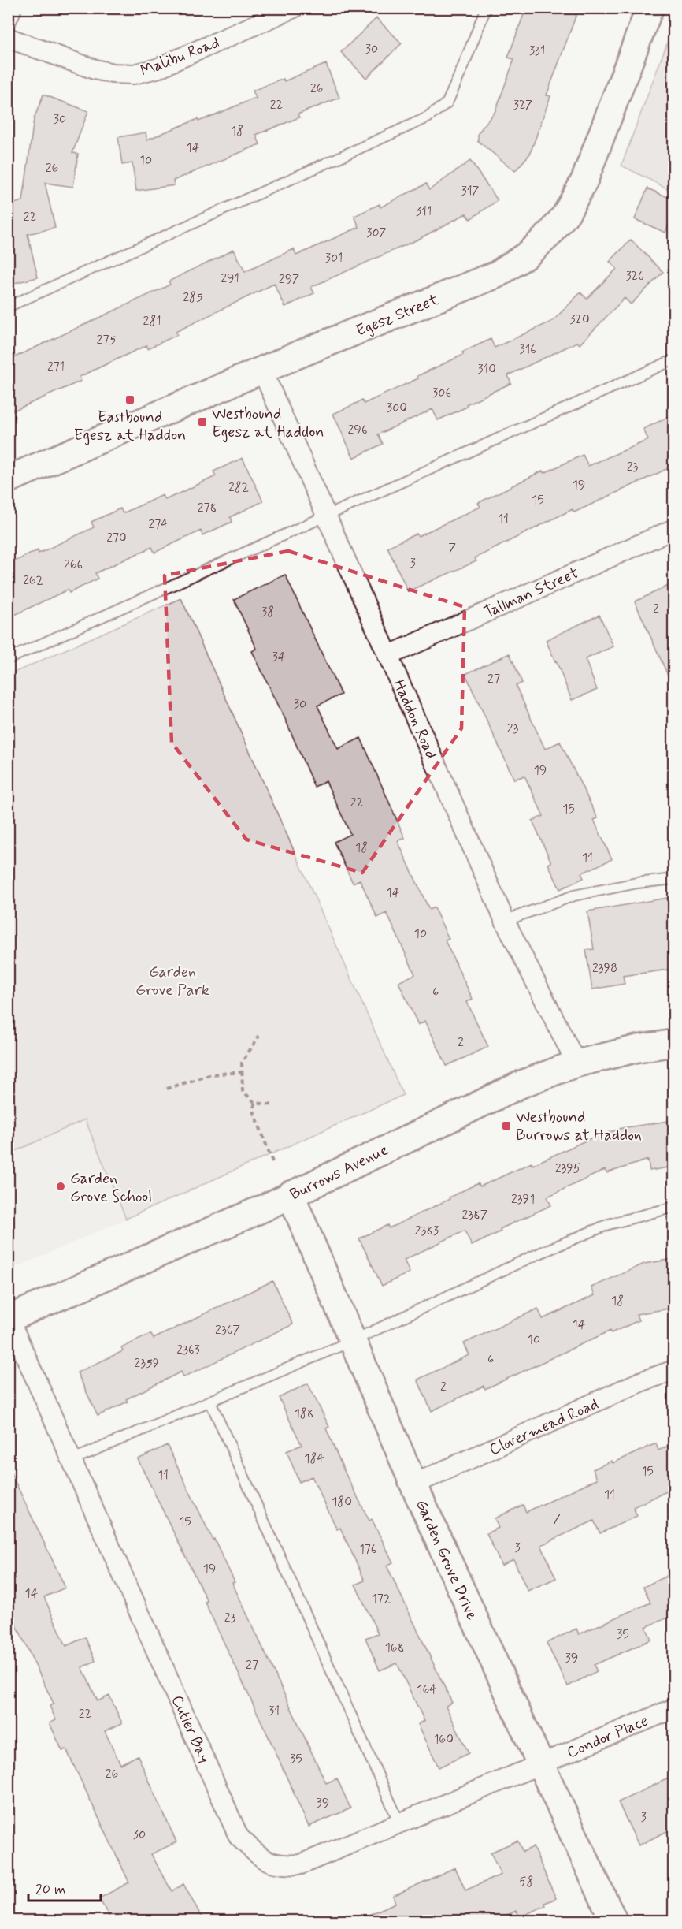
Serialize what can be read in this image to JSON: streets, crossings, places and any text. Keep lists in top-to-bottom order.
{
  "streets": {
    "street": [
      "Malibu Road",
      "Egesz Street",
      "Tallman Street",
      "Haddon Road",
      "Burrows Avenue",
      "Clovermead Road",
      "Garden Grove Drive",
      "Cutler Bay",
      "Condor Place"
    ]
  },
  "crossings": [
    ["Egesz Street", "Haddon Road"],
    ["Tallman Street", "Haddon Road"],
    ["Haddon Road", "Burrows Avenue"],
    ["Burrows Avenue", "Garden Grove Drive"],
    ["Burrows Avenue", "Cutler Bay"],
    ["Clovermead Road", "Garden Grove Drive"],
    ["Garden Grove Drive", "Cutler Bay"],
    ["Garden Grove Drive", "Condor Place"],
    ["Cutler Bay", "Condor Place"]
  ],
  "parks": ["Garden Grove Park"],
  "places": {
    "transit": ["Eastbound Egesz at Haddon", "Westbound Egesz at Haddon", "Westbound Burrows at Haddon"],
    "other": ["Garden Grove School"]
  },
  "house_numbers": [
    "30",
    "331",
    "26",
    "22",
    "327",
    "30",
    "18",
    "14",
    "10",
    "26",
    "317",
    "311",
    "22",
    "307",
    "301",
    "326",
    "291",
    "297",
    "285",
    "320",
    "281",
    "275",
    "316",
    "271",
    "310",
    "306",
    "300",
    "296",
    "23",
    "19",
    "282",
    "15",
    "278",
    "11",
    "274",
    "270",
    "7",
    "3",
    "266",
    "262",
    "2",
    "38",
    "34",
    "27",
    "30",
    "23",
    "19",
    "22",
    "15",
    "18",
    "11",
    "14",
    "10",
    "2398",
    "6",
    "2",
    "2395",
    "2391",
    "2387",
    "2383",
    "18",
    "14",
    "2367",
    "10",
    "2363",
    "6",
    "2359",
    "2",
    "188",
    "184",
    "15",
    "11",
    "11",
    "180",
    "7",
    "15",
    "3",
    "176",
    "19",
    "14",
    "172",
    "23",
    "35",
    "168",
    "39",
    "27",
    "164",
    "31",
    "22",
    "160",
    "35",
    "26",
    "39",
    "3",
    "30",
    "58"
  ],
  "scale_bar": "20 m"
}
